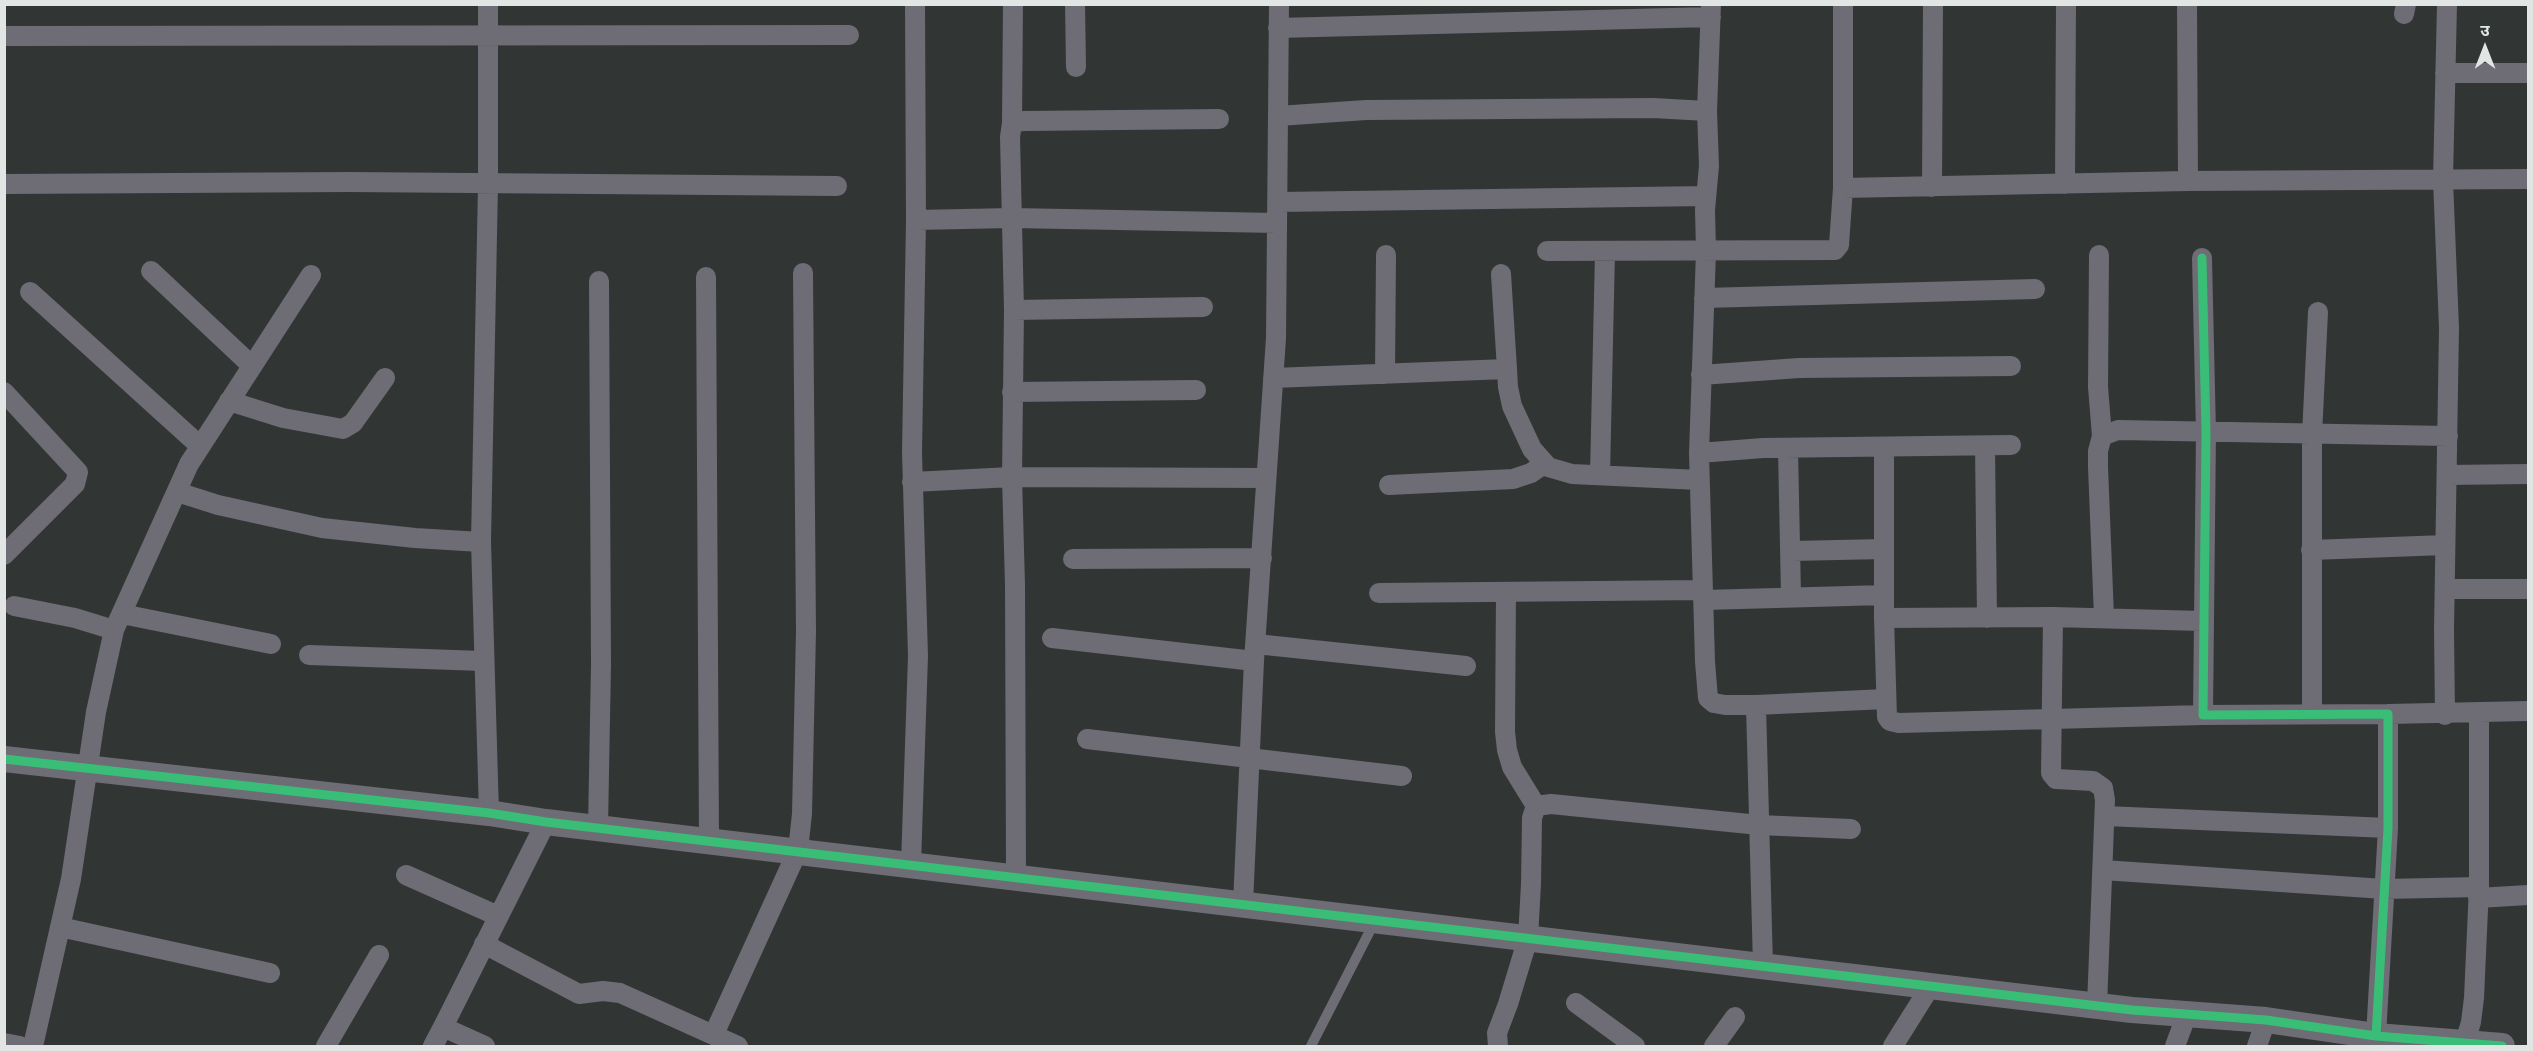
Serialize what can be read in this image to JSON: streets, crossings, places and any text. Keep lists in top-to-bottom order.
{
  "north": "top"
}
